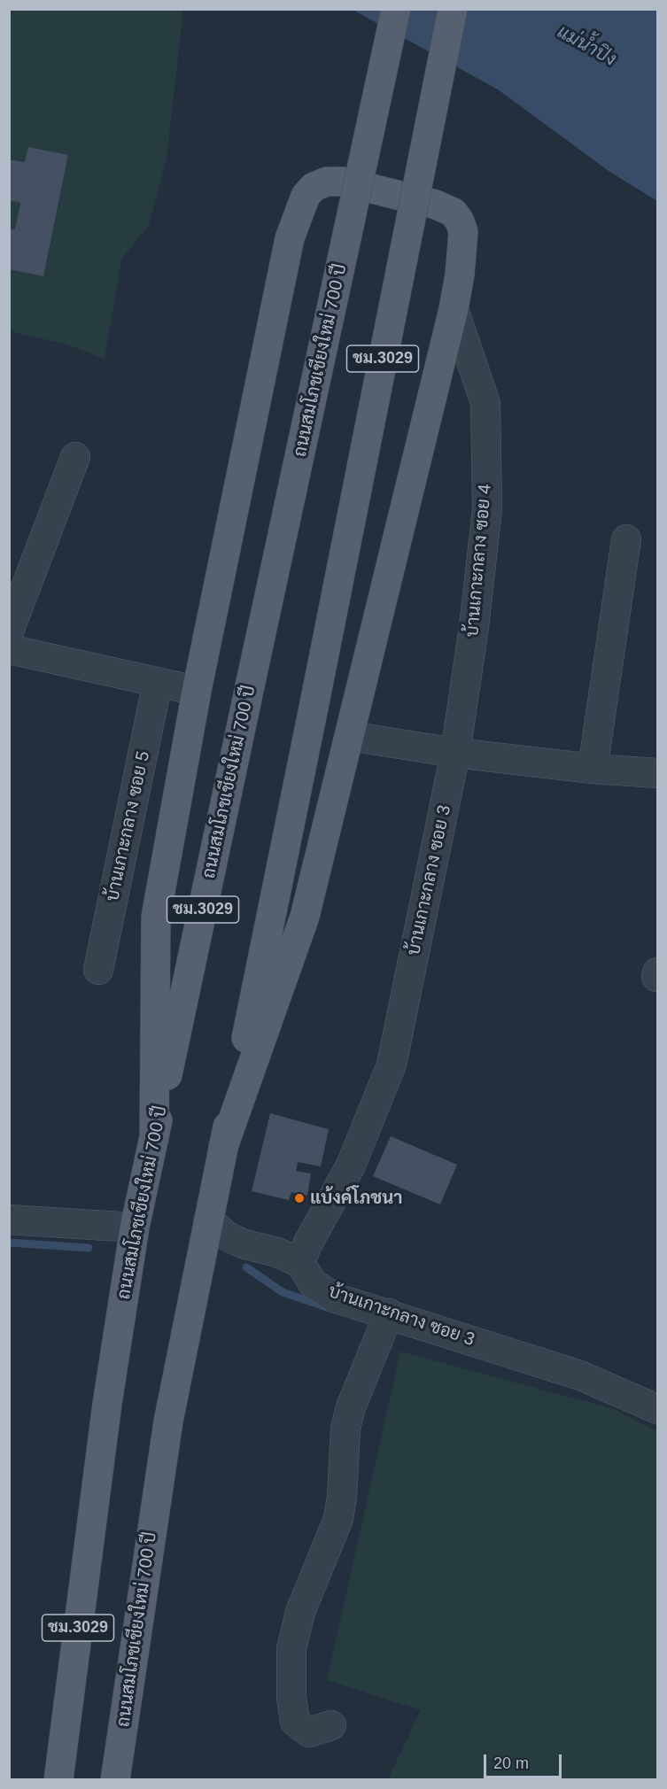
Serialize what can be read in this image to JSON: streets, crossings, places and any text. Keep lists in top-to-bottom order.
{
  "streets": {
    "main road": ["ชม.3029", "ถนนสมโภชเชียงใหม่ 700 ปี"],
    "street": ["บ้านเกาะกลาง ซอย 4", "บ้านเกาะกลาง ซอย 5", "บ้านเกาะกลาง ซอย 3"]
  },
  "crossings": [
    ["บ้านเกาะกลาง ซอย 4", "บ้านเกาะกลาง ซอย 3"]
  ],
  "water": ["แม่น้ำปิง"],
  "places": ["แบ้งค์โภชนา"],
  "scale_bar": "20 m"
}
